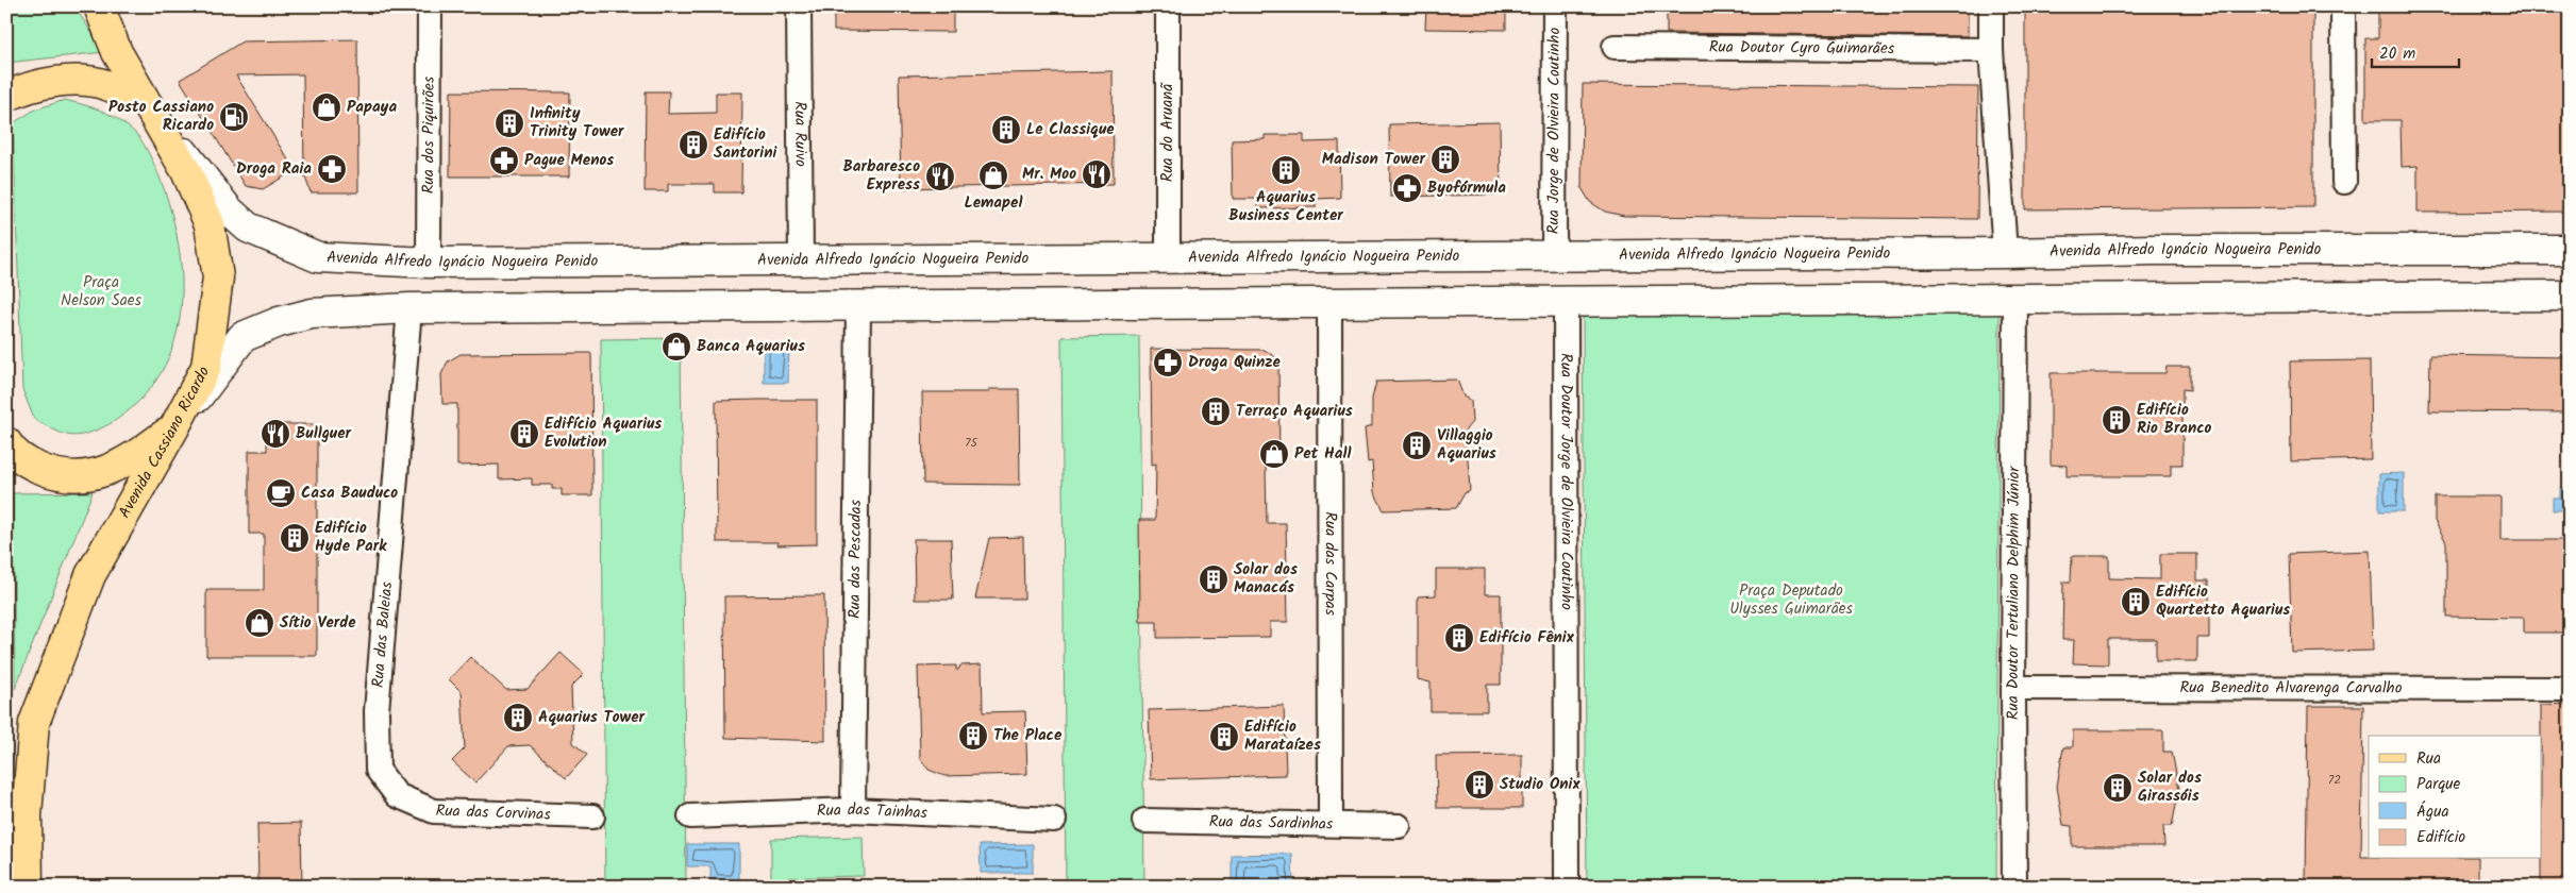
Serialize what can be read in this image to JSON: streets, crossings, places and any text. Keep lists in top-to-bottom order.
{
  "streets": {
    "main road": ["Avenida Cassiano Ricardo"],
    "street": [
      "Rua Doutor Cyro Guimarães",
      "Rua Jorge de Olvieira Coutinho",
      "Rua do Aruanã",
      "Rua Ruivo",
      "Rua dos Piquirões",
      "Avenida Alfredo Ignácio Nogueira Penido",
      "Rua Doutor Jorge de Olvieira Coutinho",
      "Rua das Pescadas",
      "Rua das Carpas",
      "Rua Doutor Tertuliano Delphim Júnior",
      "Rua das Baleias",
      "Rua Benedito Alvarenga Carvalho",
      "Rua das Corvinas",
      "Rua das Tainhas",
      "Rua das Sardinhas"
    ]
  },
  "crossings": [
    ["Rua Jorge de Olvieira Coutinho", "Avenida Alfredo Ignácio Nogueira Penido"],
    ["Rua do Aruanã", "Avenida Alfredo Ignácio Nogueira Penido"],
    ["Rua Ruivo", "Avenida Alfredo Ignácio Nogueira Penido"],
    ["Rua dos Piquirões", "Avenida Alfredo Ignácio Nogueira Penido"],
    ["Avenida Alfredo Ignácio Nogueira Penido", "Avenida Cassiano Ricardo"],
    ["Rua das Pescadas", "Rua das Tainhas"],
    ["Rua das Carpas", "Rua das Sardinhas"],
    ["Rua Doutor Tertuliano Delphim Júnior", "Rua Benedito Alvarenga Carvalho"],
    ["Rua das Baleias", "Rua das Corvinas"]
  ],
  "parks": ["Praça Nelson Saes", "Praça Deputado Ulysses Guimarães"],
  "places": {
    "shop": [
      "Papaya",
      "Lemapel",
      "Banca Aquarius",
      "Pet Hall",
      "Sítio Verde"
    ],
    "fuel station": ["Posto Cassiano Ricardo"],
    "building": [
      "Infinity Trinity Tower",
      "Le Classique",
      "Edifício Santorini",
      "Madison Tower",
      "Aquarius Business Center",
      "Terraço Aquarius",
      "Edifício Rio Branco",
      "Edifício Aquarius Evolution",
      "Villaggio Aquarius",
      "Edifício Hyde Park",
      "Solar dos Manacás",
      "Edifício Quartetto Aquarius",
      "Edifício Fênix",
      "Aquarius Tower",
      "The Place",
      "Edifício Marataízes",
      "Studio Onix",
      "Solar dos Girassóis"
    ],
    "pharmacy": [
      "Pague Menos",
      "Droga Raia",
      "Byofórmula",
      "Droga Quinze"
    ],
    "restaurant": ["Mr. Moo", "Barbaresco Express", "Bullguer"],
    "cafe": ["Casa Bauduco"]
  },
  "house_numbers": ["75", "72"],
  "legend": [
    "Rua",
    "Parque",
    "Água",
    "Edifício"
  ],
  "scale_bar": "20 m"
}
